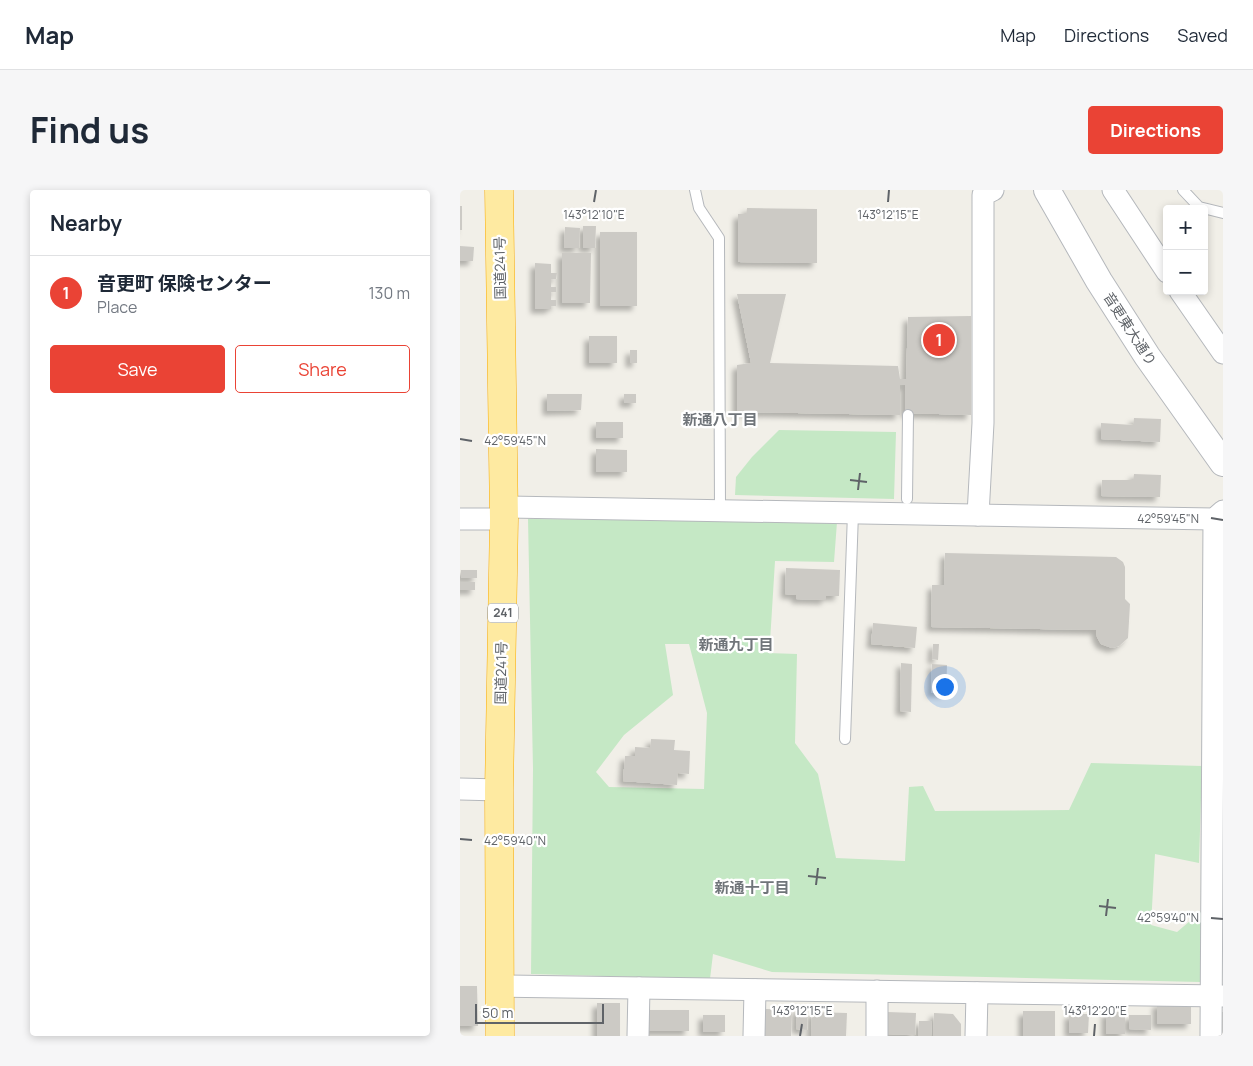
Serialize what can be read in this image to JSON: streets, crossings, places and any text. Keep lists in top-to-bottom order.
{
  "streets": {
    "highway": ["国道241号", "241"],
    "street": ["音更東大通り"]
  },
  "districts": ["新通八丁目", "新通九丁目", "新通十丁目"],
  "scale_bar": "50 m",
  "page": {
    "header": "Map",
    "nav": ["Map", "Directions", "Saved"],
    "title": "Find us",
    "buttons": [
      "Directions",
      ["Save", "Share"]
    ],
    "heading": "Nearby",
    "map_buttons": ["+", "−"],
    "list": [
      {
        "mark": "1",
        "name": "音更町 保険センター",
        "note": "Place",
        "value": "130 m"
      }
    ],
    "pins": "1",
    "scale": "50 m"
  },
  "coordinates": [
    "143°12'10\"E",
    "143°12'15\"E",
    "42°59'45\"N",
    "42°59'40\"N",
    "143°12'20\"E"
  ]
}
